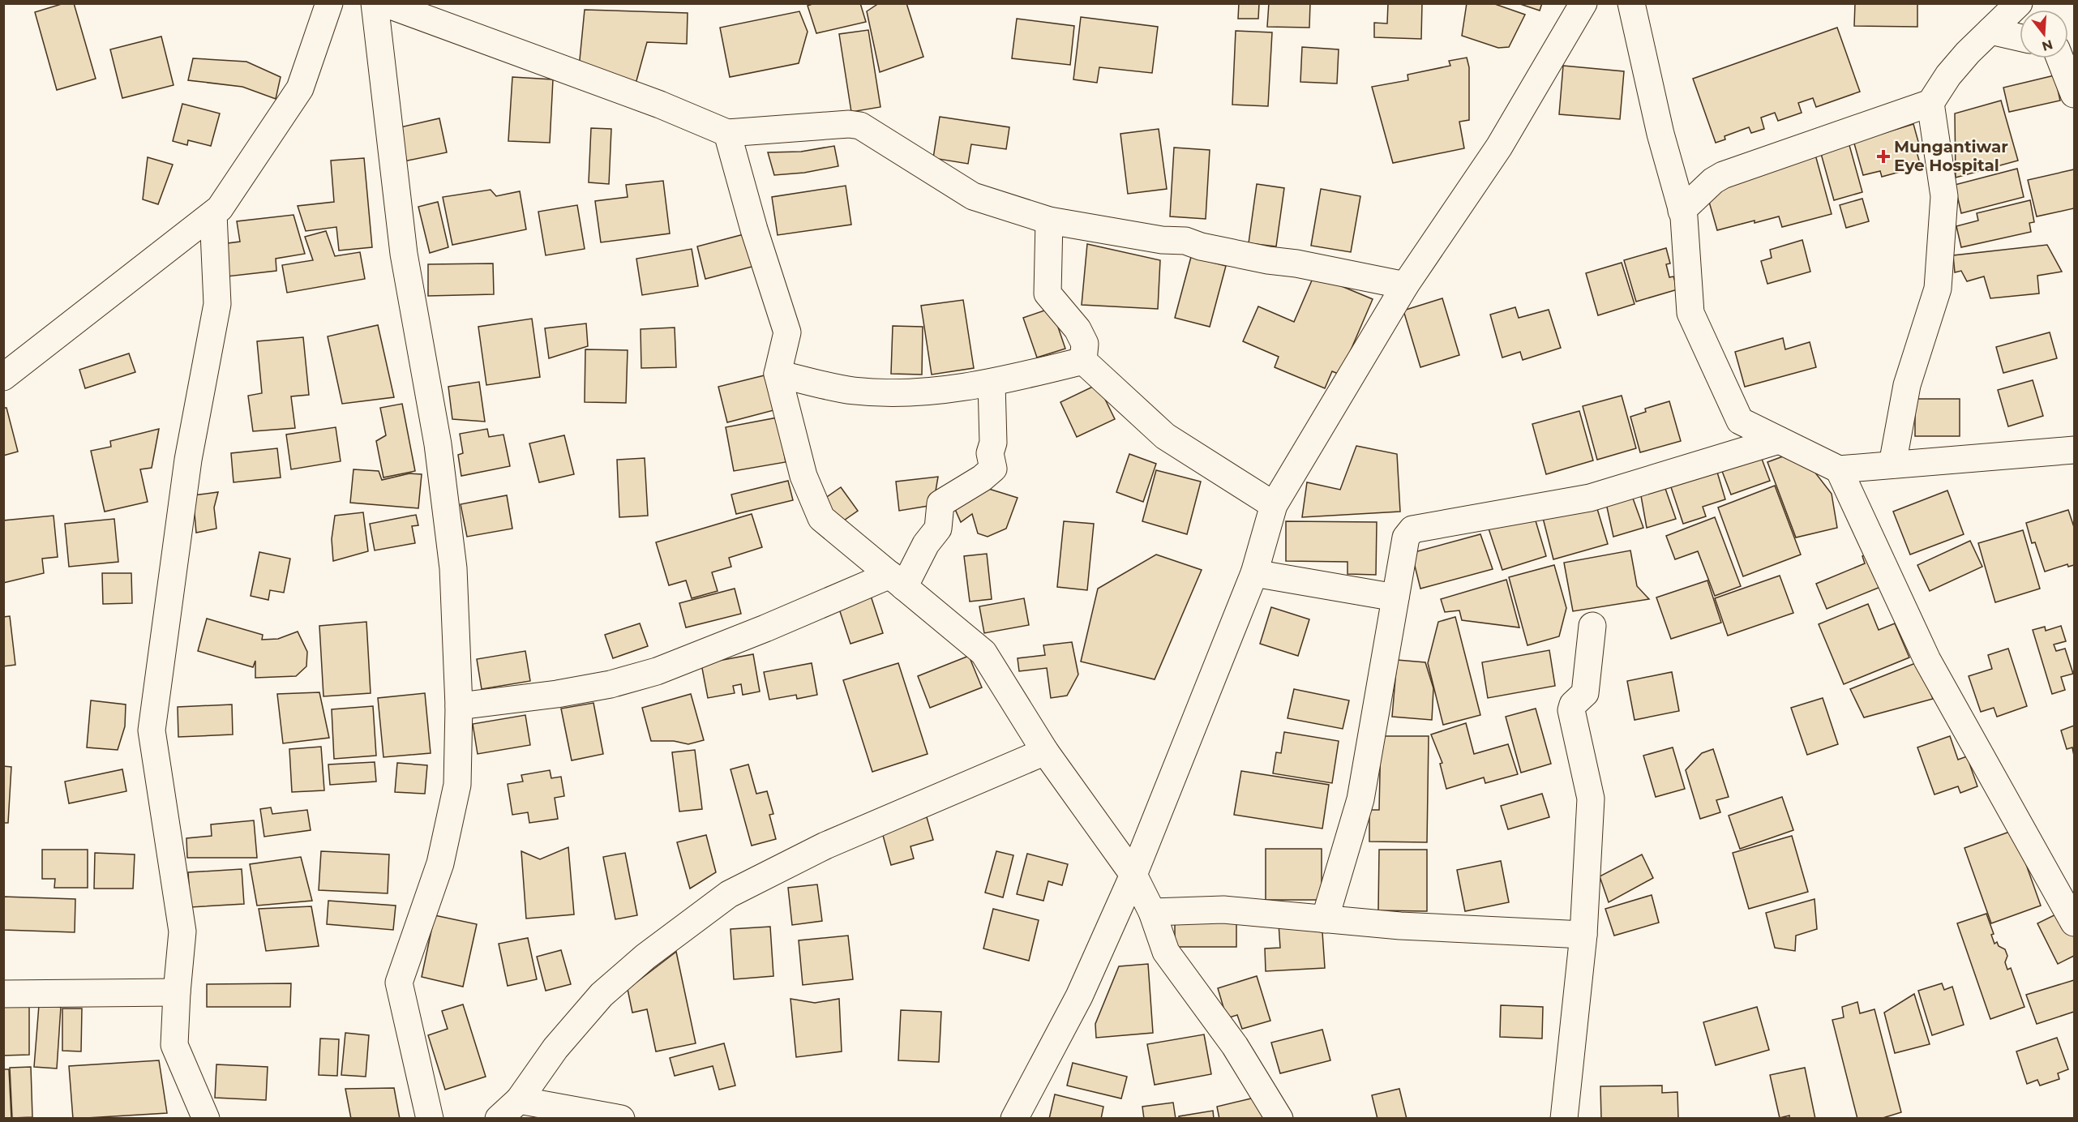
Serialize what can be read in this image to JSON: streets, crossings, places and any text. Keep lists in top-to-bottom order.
{
  "places": {
    "health": ["Mungantiwar Eye Hospital"]
  },
  "north": "bottom"
}
